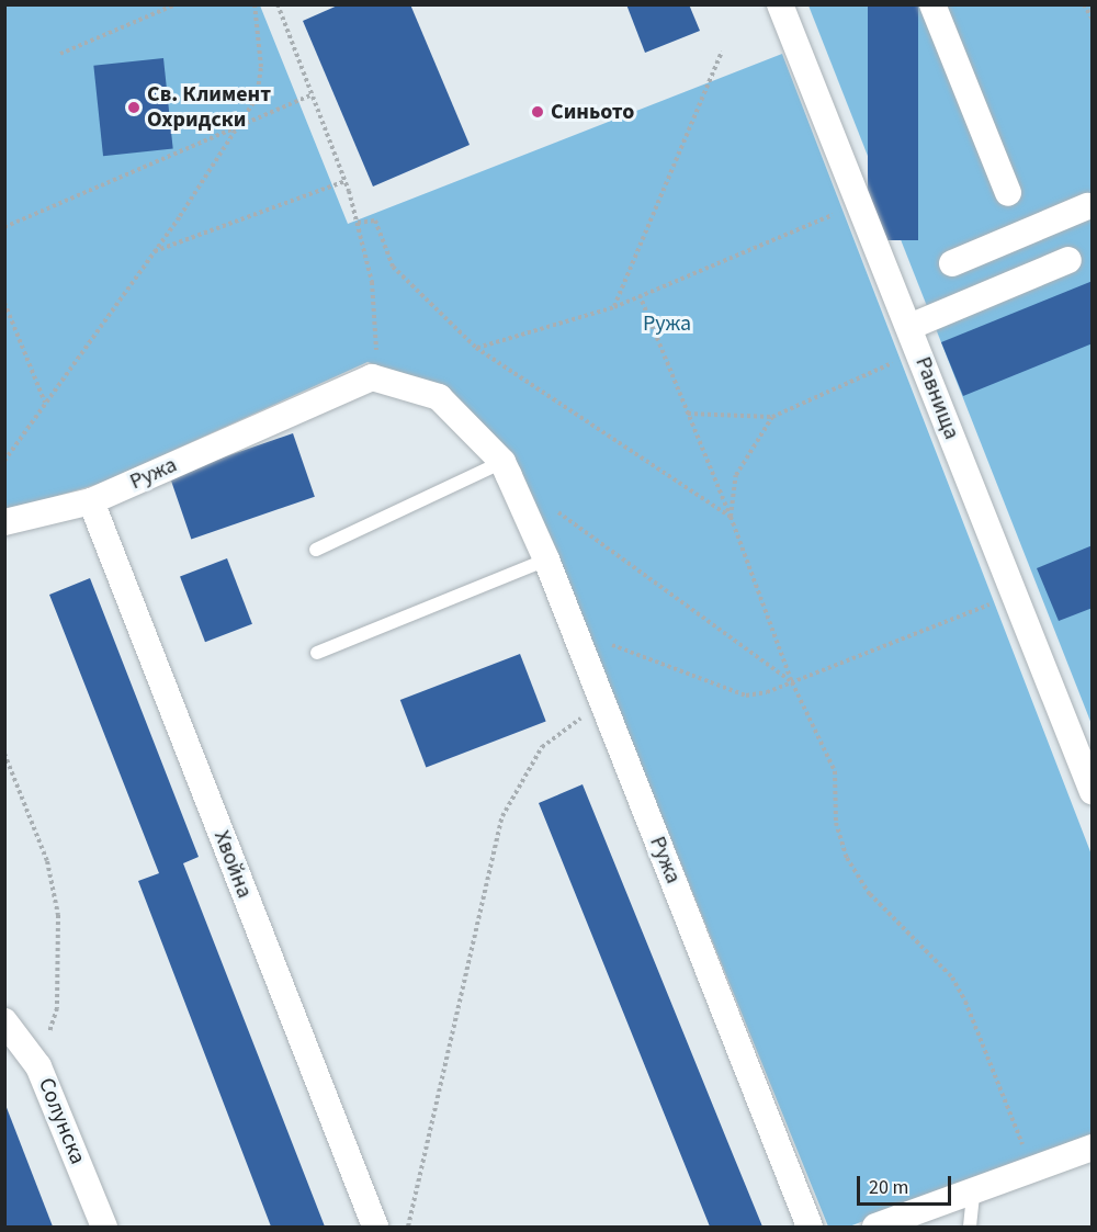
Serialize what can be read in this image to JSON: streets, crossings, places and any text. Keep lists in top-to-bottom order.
{
  "streets": {
    "street": [
      "Равнища",
      "Ружа",
      "Хвойна",
      "Солунска"
    ]
  },
  "crossings": [
    ["Ружа", "Хвойна"]
  ],
  "parks": ["Ружа"],
  "places": ["Св. Климент Охридски", "Синьото"],
  "scale_bar": "20 m"
}
